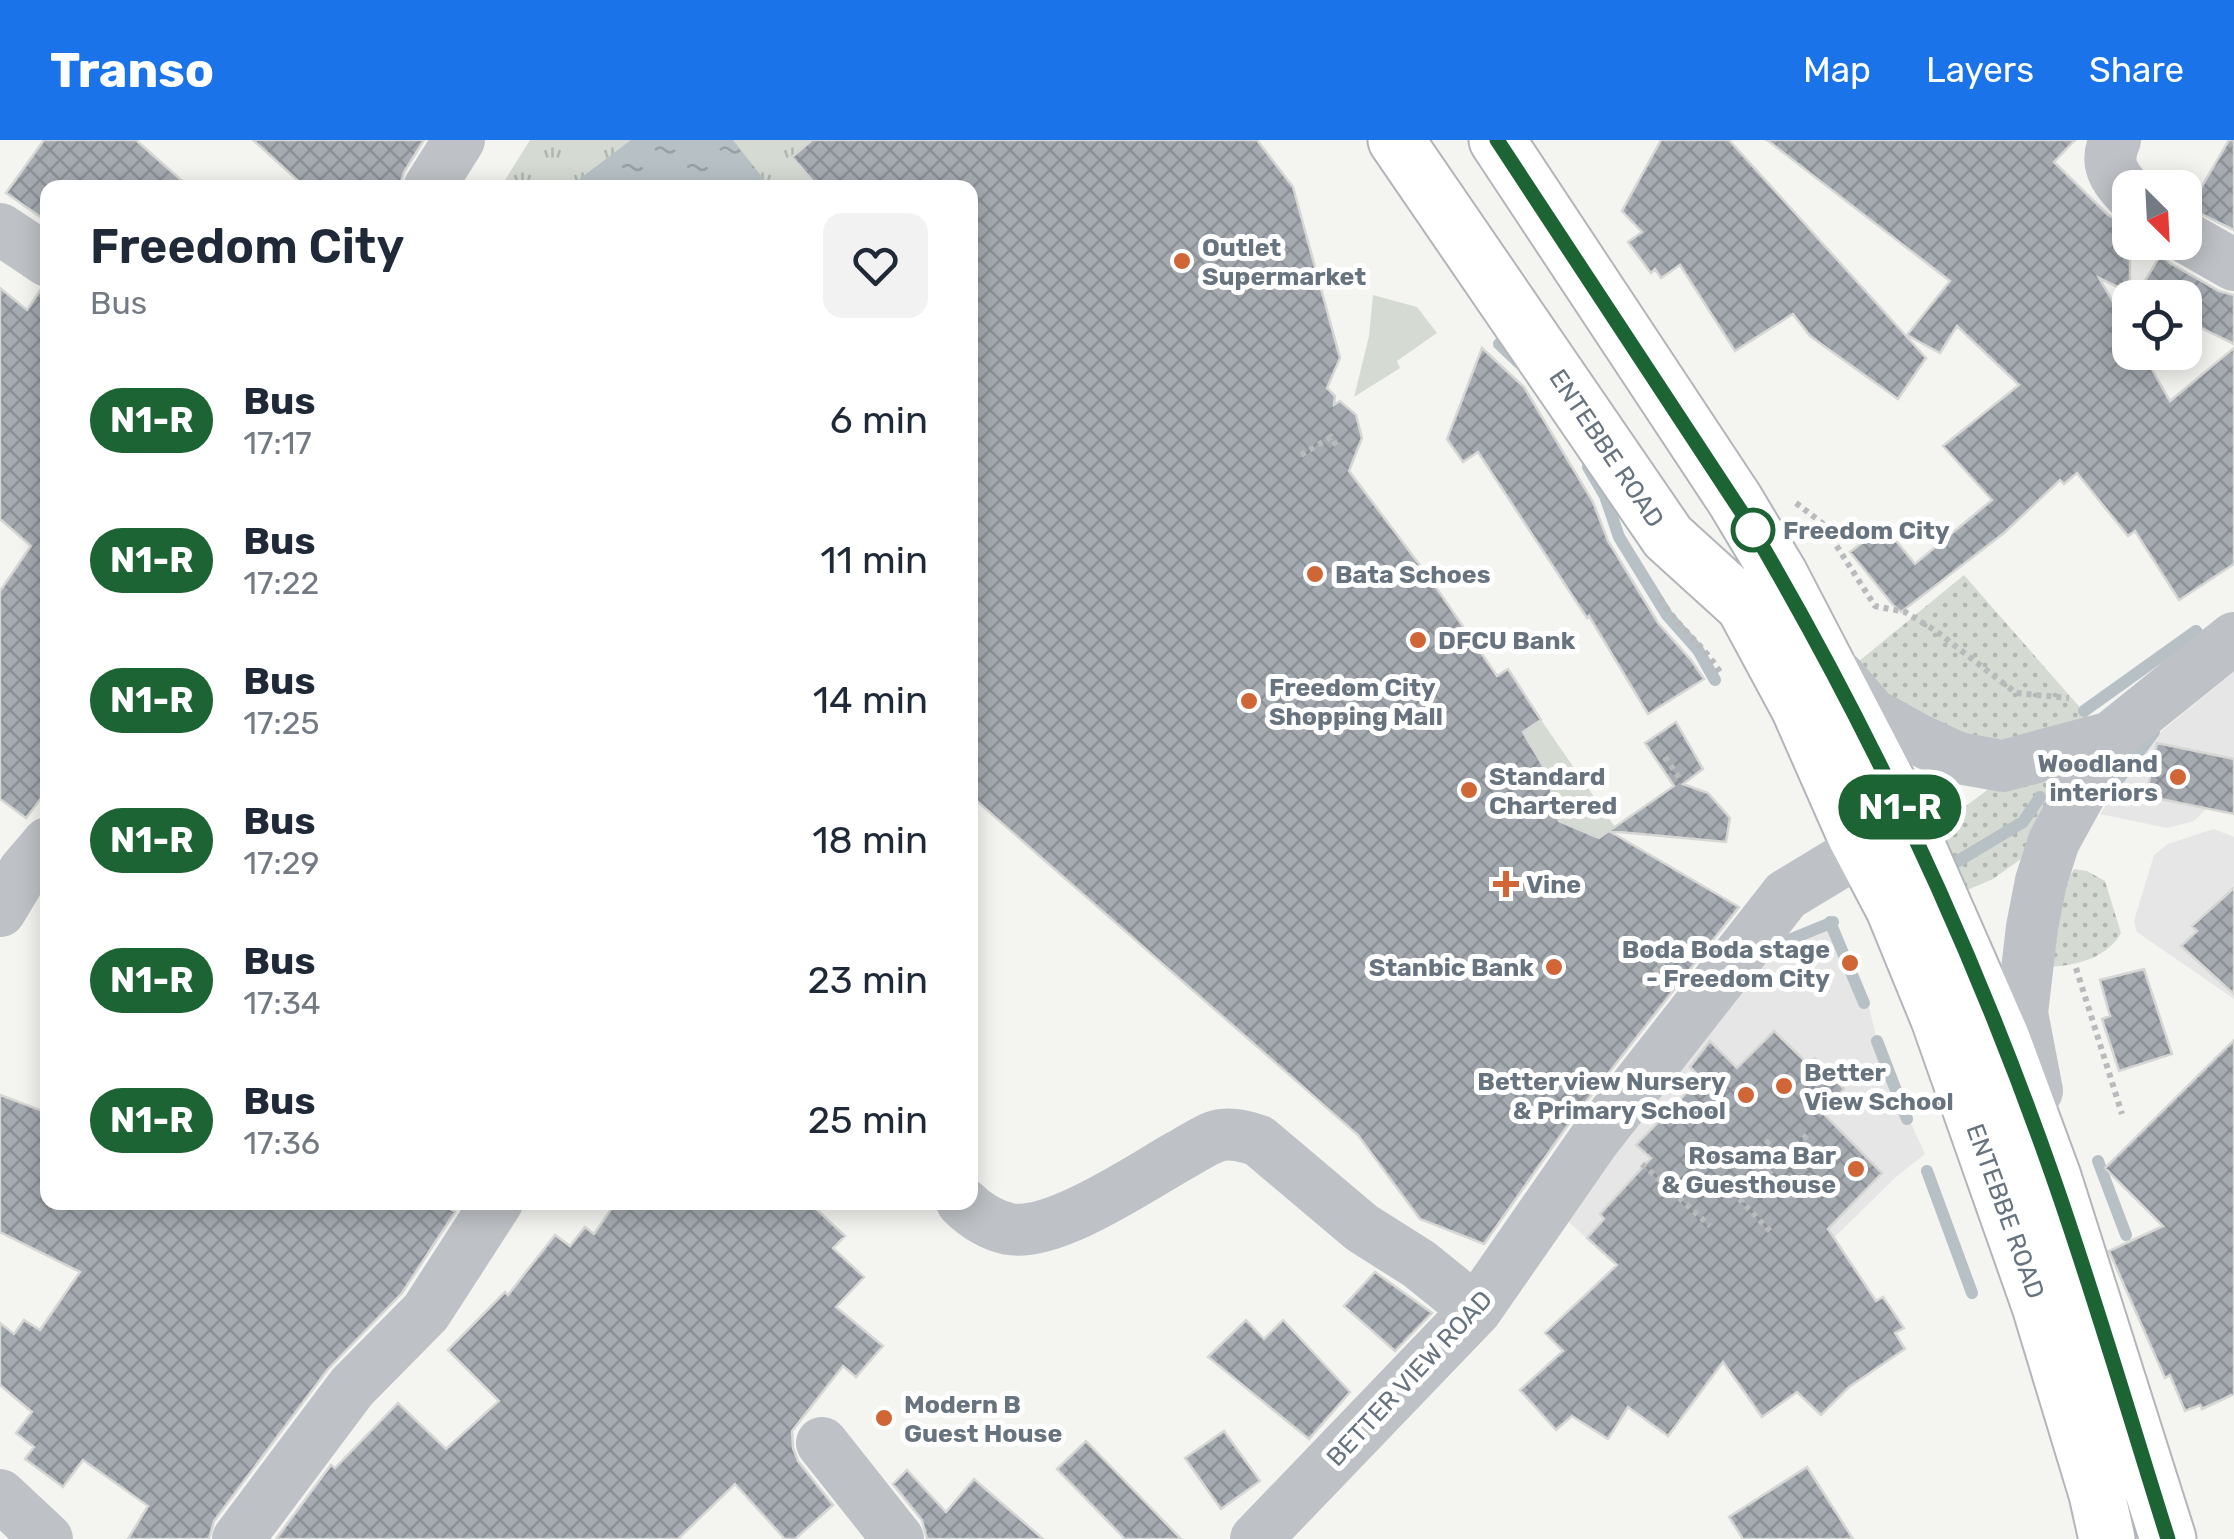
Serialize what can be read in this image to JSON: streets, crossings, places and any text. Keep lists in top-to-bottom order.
{
  "streets": {
    "main road": ["ENTEBBE ROAD"],
    "street": ["BETTER VIEW ROAD"]
  },
  "crossings": [
    ["ENTEBBE ROAD", "BETTER VIEW ROAD"]
  ],
  "places": {
    "other": [
      "Outlet Supermarket",
      "Freedom City",
      "Bata Schoes",
      "DFCU Bank",
      "Freedom City Shopping Mall",
      "Woodland interiors",
      "Standard Chartered",
      "Boda Boda stage - Freedom City",
      "Stanbic Bank",
      "Better View School",
      "Better view Nursery & Primary School",
      "Rosama Bar & Guesthouse",
      "Modern B Guest House"
    ],
    "health": ["Vine"]
  },
  "lines": ["bus line N1-R"],
  "north": "bottom right",
  "page": {
    "header": "Transo",
    "nav": ["Map", "Layers", "Share"],
    "on_map": "N1-R",
    "heading": ["Freedom City", "Bus"],
    "list": [
      {
        "mark": "N1-R",
        "name": "Bus",
        "note": "17:17",
        "value": "6 min"
      },
      {
        "mark": "N1-R",
        "name": "Bus",
        "note": "17:22",
        "value": "11 min"
      },
      {
        "mark": "N1-R",
        "name": "Bus",
        "note": "17:25",
        "value": "14 min"
      },
      {
        "mark": "N1-R",
        "name": "Bus",
        "note": "17:29",
        "value": "18 min"
      },
      {
        "mark": "N1-R",
        "name": "Bus",
        "note": "17:34",
        "value": "23 min"
      },
      {
        "mark": "N1-R",
        "name": "Bus",
        "note": "17:36",
        "value": "25 min"
      }
    ]
  }
}
